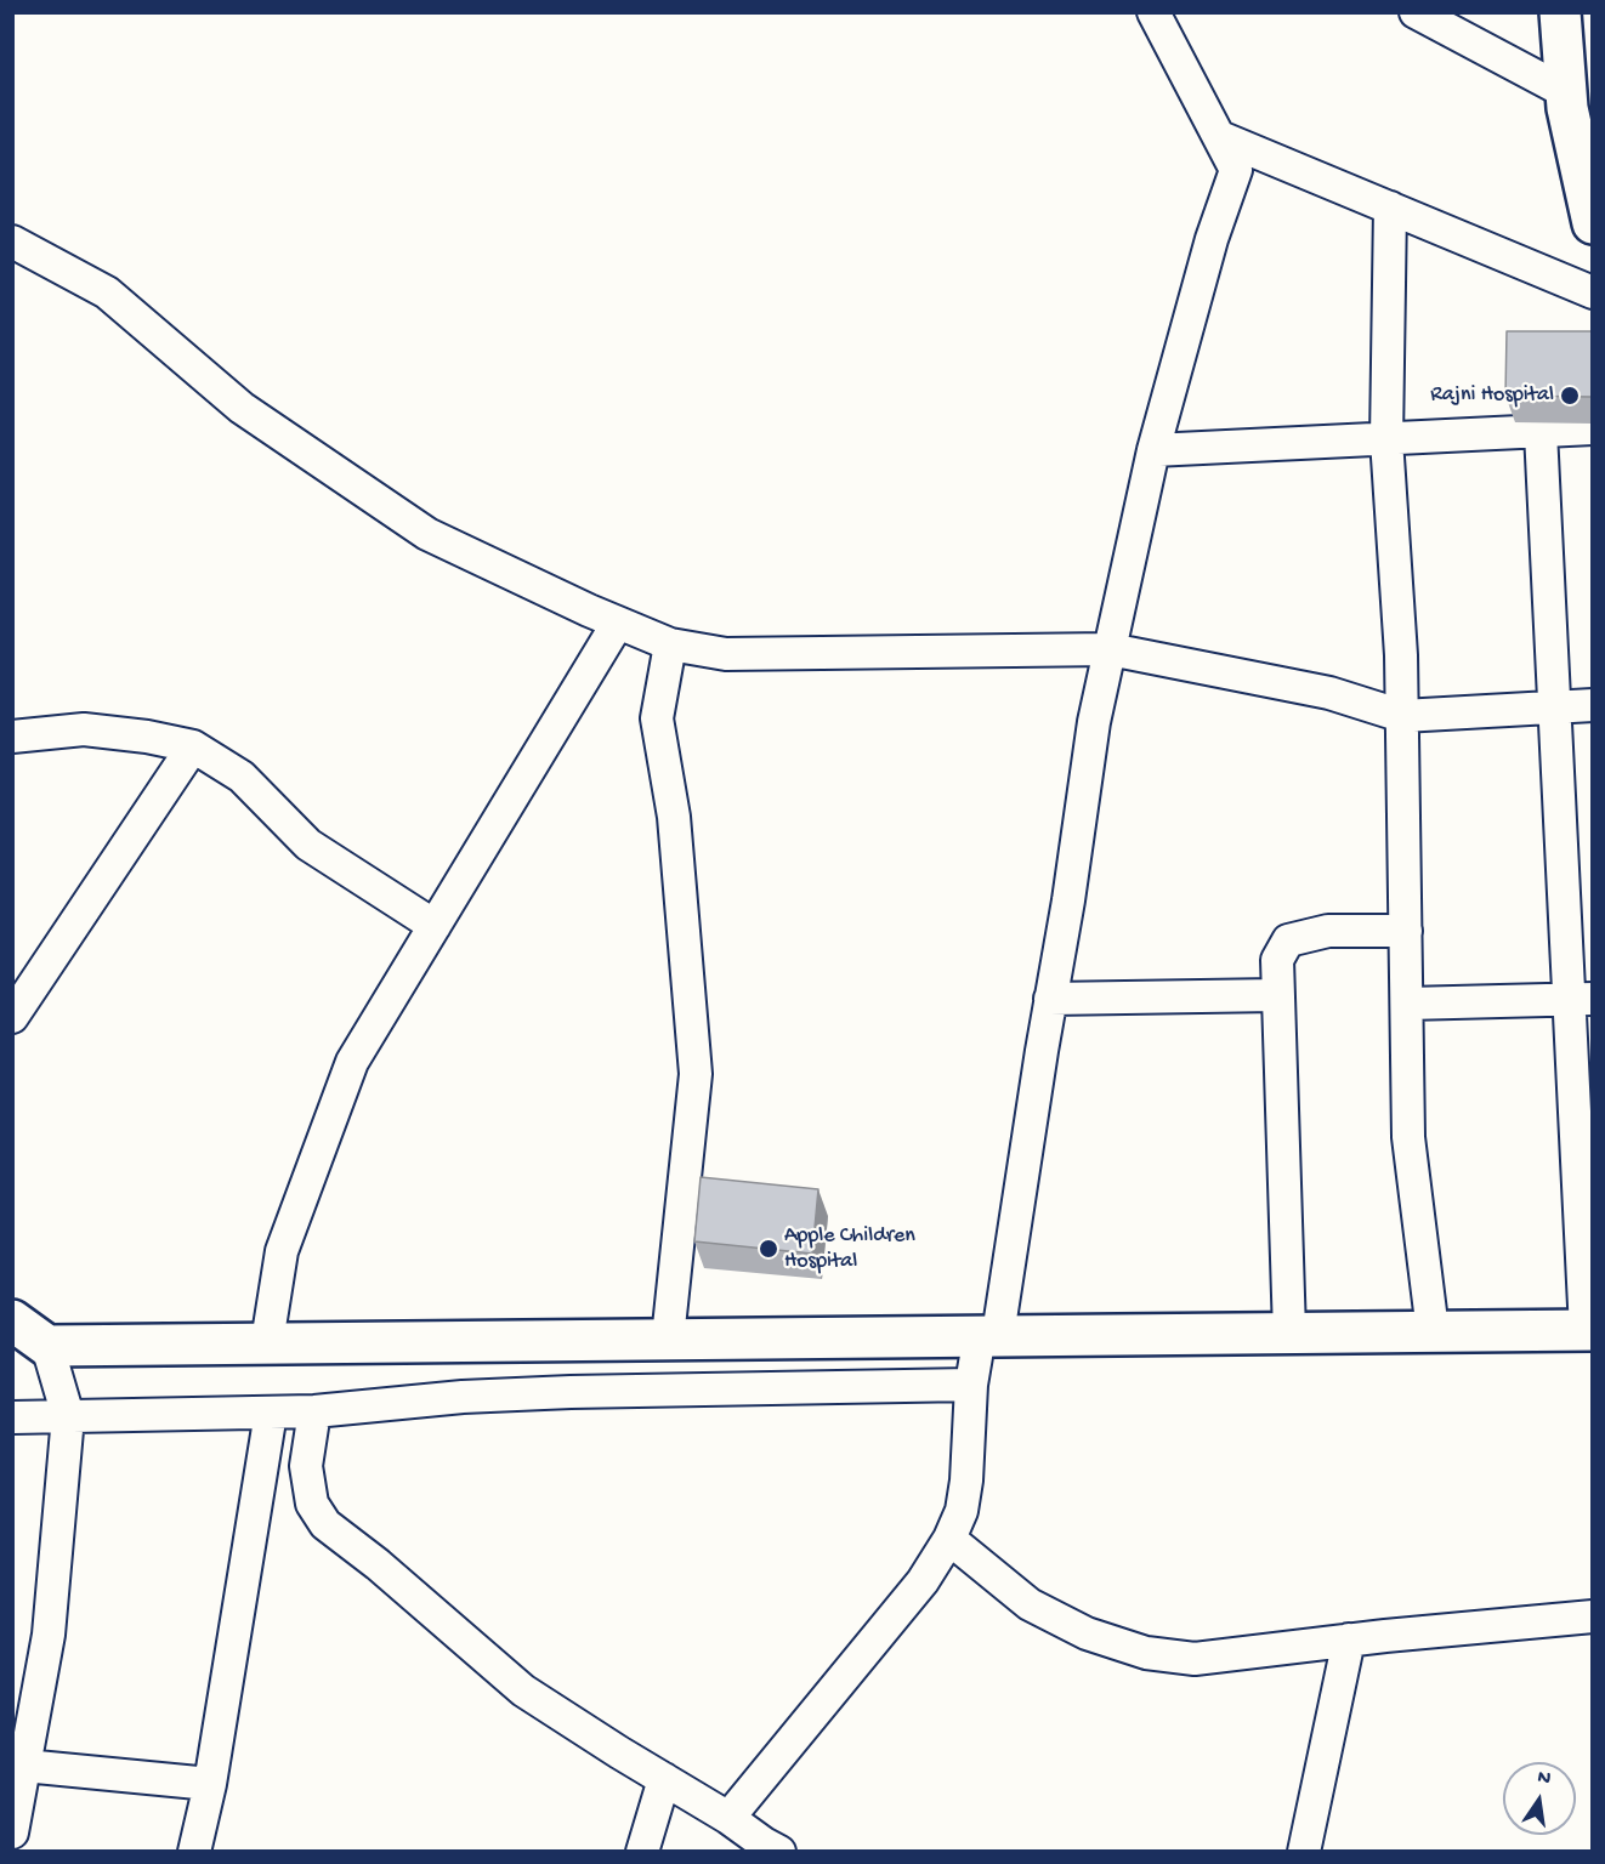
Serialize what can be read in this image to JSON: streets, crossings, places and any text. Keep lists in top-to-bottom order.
{
  "places": ["Rajni Hospital", "Apple Children Hospital"],
  "north": "top"
}
